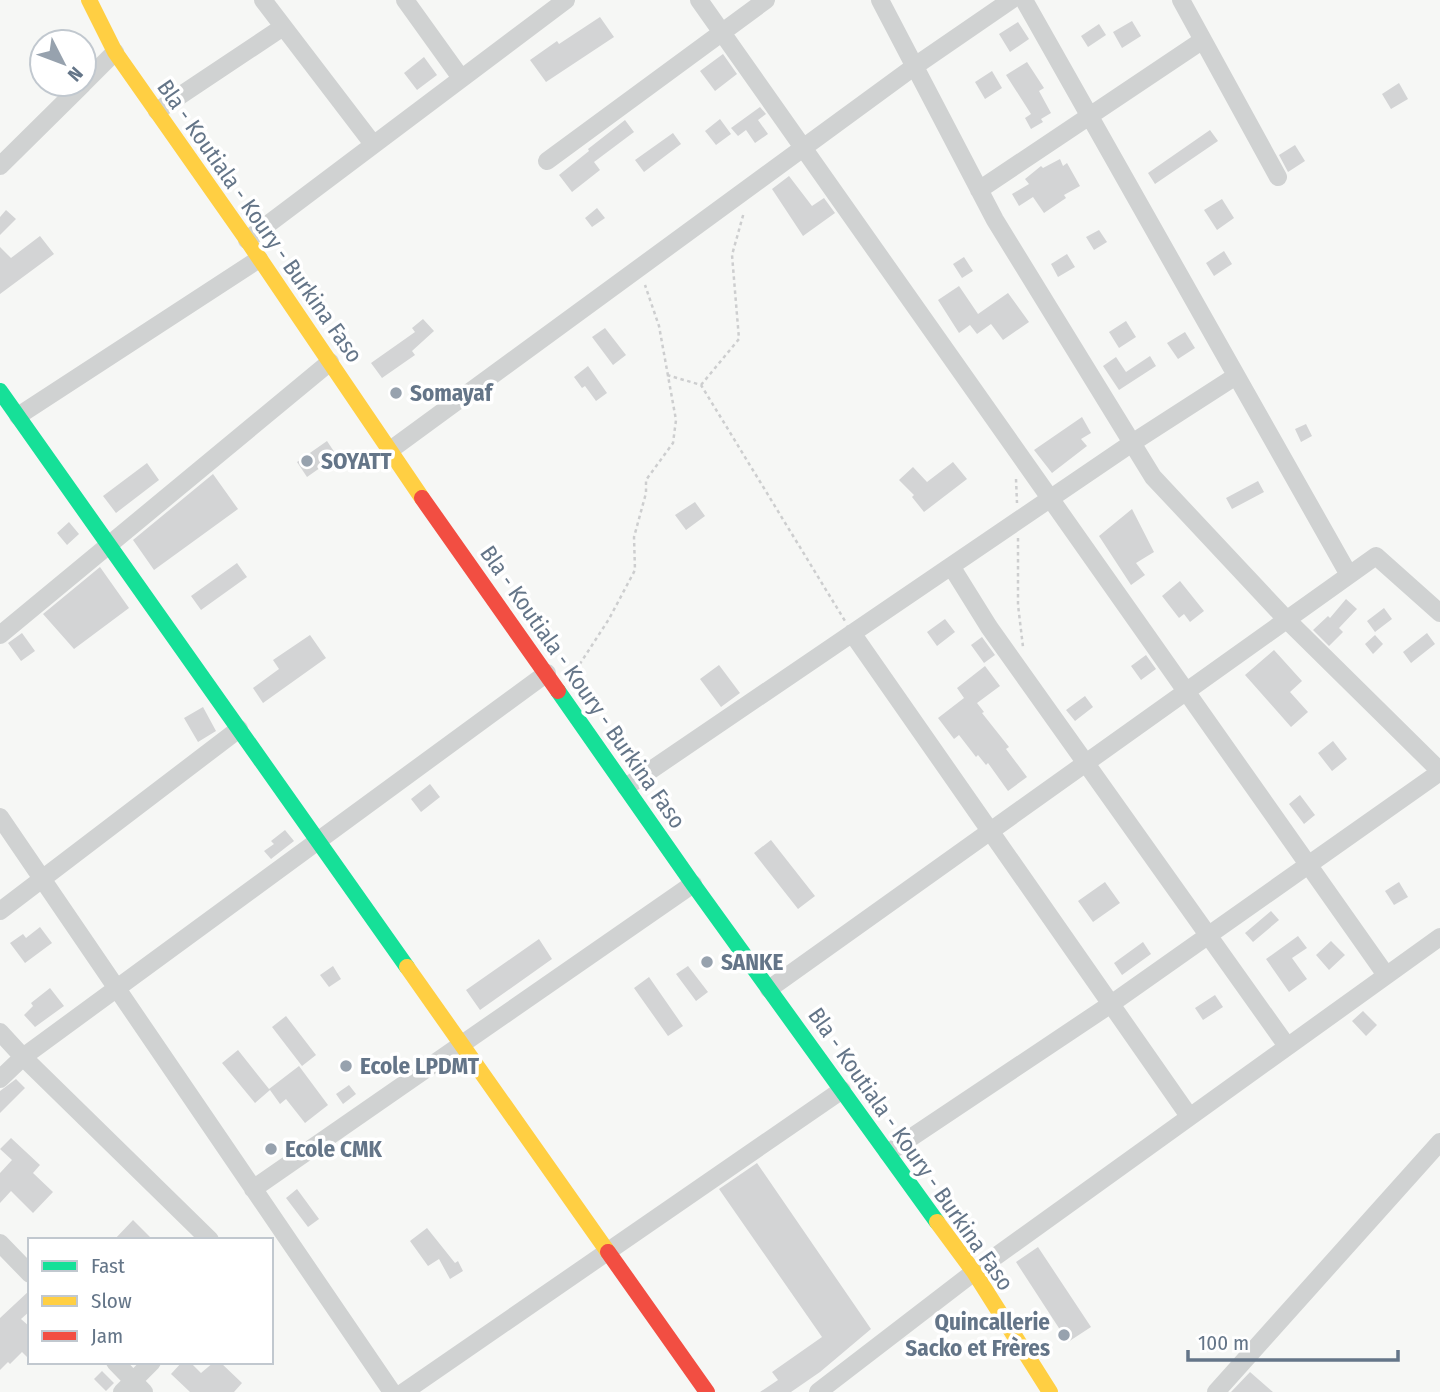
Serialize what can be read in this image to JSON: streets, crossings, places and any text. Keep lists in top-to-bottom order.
{
  "streets": {
    "main road": ["Bla - Koutiala - Koury - Burkina Faso"]
  },
  "places": [
    "Somayaf",
    "SOYATT",
    "SANKE",
    "Ecole LPDMT",
    "Ecole CMK",
    "Quincallerie Sacko et Frères"
  ],
  "legend": ["Fast", "Slow", "Jam"],
  "scale_bar": "100 m",
  "north": "bottom right"
}
